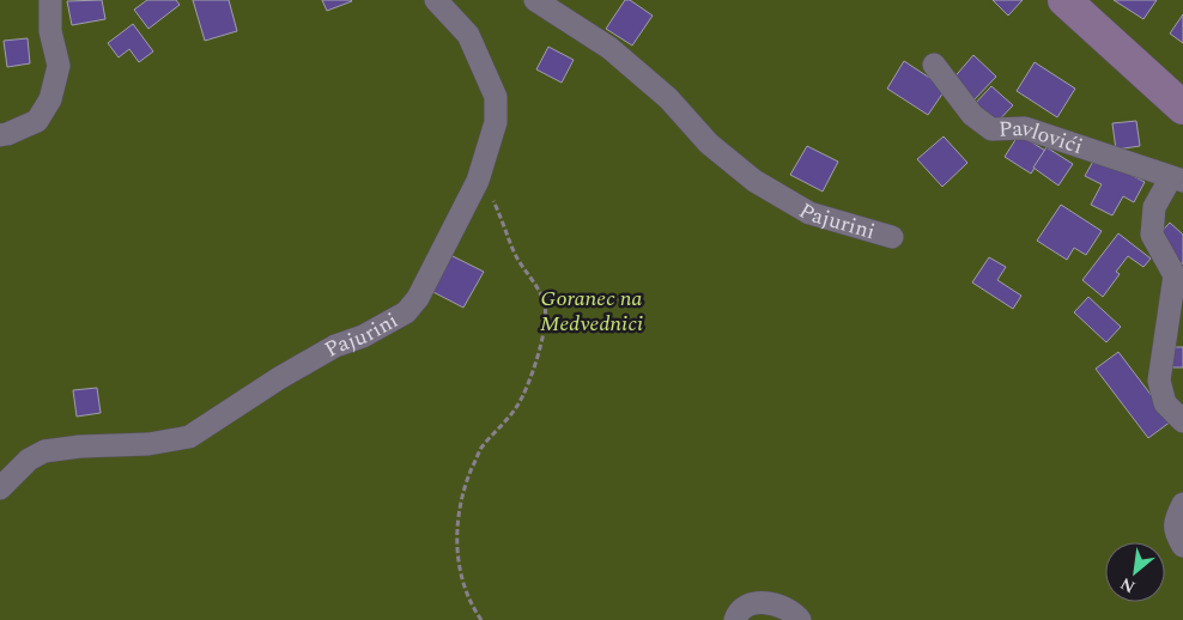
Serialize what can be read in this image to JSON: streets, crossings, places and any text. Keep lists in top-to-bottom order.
{
  "streets": {
    "street": ["Pavlovići", "Pajurini"]
  },
  "parks": ["Goranec na Medvednici"],
  "north": "bottom left"
}
